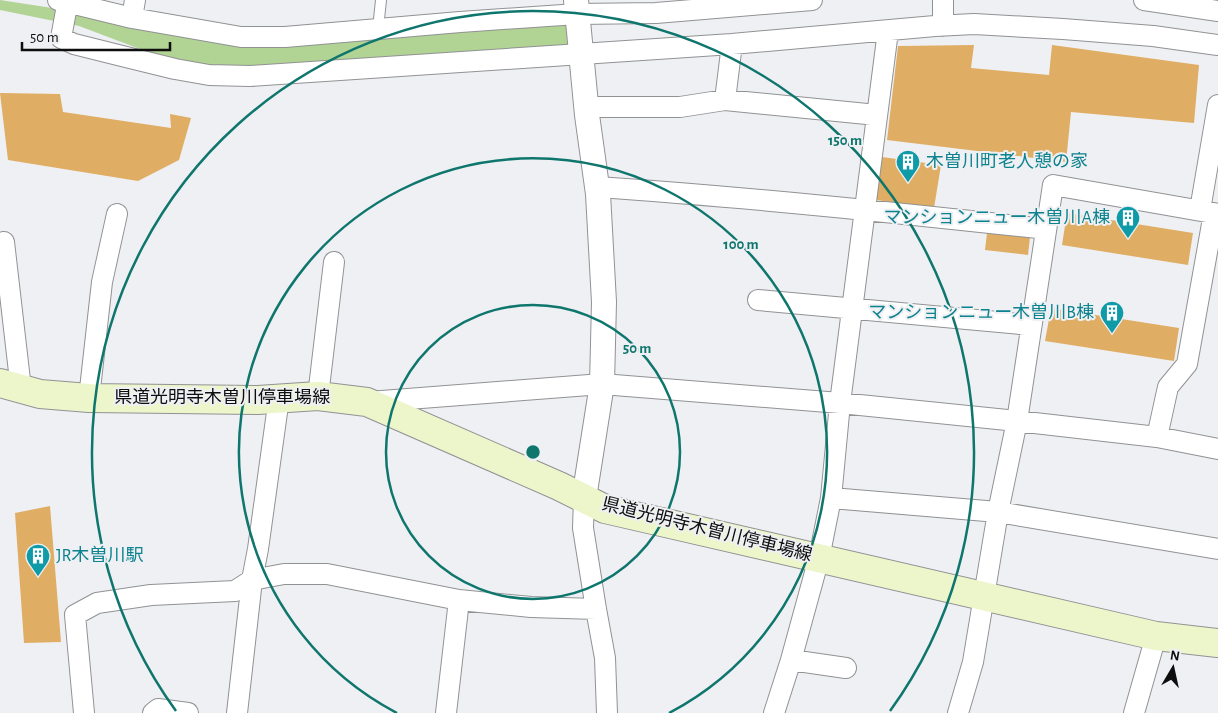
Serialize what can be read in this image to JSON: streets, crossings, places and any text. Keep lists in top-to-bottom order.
{
  "streets": {
    "main road": ["県道光明寺木曽川停車場線"]
  },
  "places": {
    "building": [
      "木曽川町老人憩の家",
      "マンションニュー木曽川A棟",
      "マンションニュー木曽川B棟",
      "JR木曽川駅"
    ]
  },
  "scale_bar": "50 m",
  "north": "top",
  "rings": ["150 m", "100 m", "50 m"]
}
